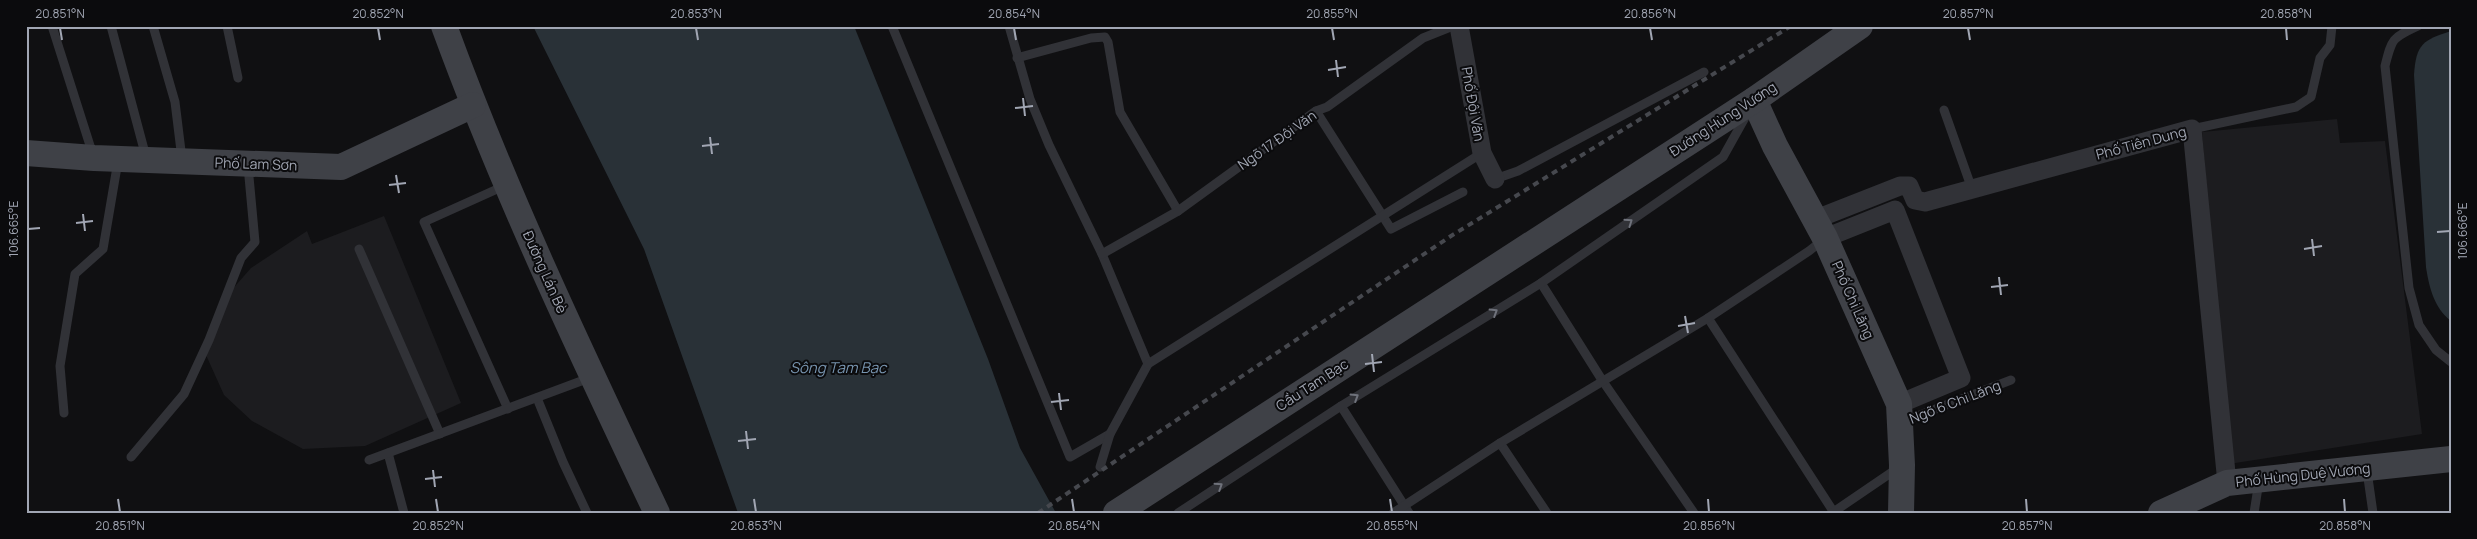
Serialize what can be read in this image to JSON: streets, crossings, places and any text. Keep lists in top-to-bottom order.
{
  "streets": {
    "main road": [
      "Đường Hùng Vương",
      "Phố Lam Sơn",
      "Đường Lán Bè",
      "Phố Chi Lăng",
      "Cầu Tam Bạc",
      "Phố Hùng Duệ Vương"
    ],
    "street": ["Phố Đội Văn", "Phố Tiên Dung"],
    "lane": ["Ngõ 17 Đội Văn", "Ngõ 6 Chi Lăng"]
  },
  "crossings": [
    ["Đường Hùng Vương", "Phố Chi Lăng"],
    ["Đường Hùng Vương", "Cầu Tam Bạc"],
    ["Phố Tiên Dung", "Phố Chi Lăng"],
    ["Phố Tiên Dung", "Phố Hùng Duệ Vương"],
    ["Phố Lam Sơn", "Đường Lán Bè"],
    ["Phố Chi Lăng", "Ngõ 6 Chi Lăng"]
  ],
  "water": ["Sông Tam Bạc"],
  "coordinates": [
    "20.851°N",
    "20.852°N",
    "20.853°N",
    "20.854°N",
    "20.855°N",
    "20.856°N",
    "20.857°N",
    "20.858°N",
    "106.665°E",
    "106.666°E"
  ]
}
